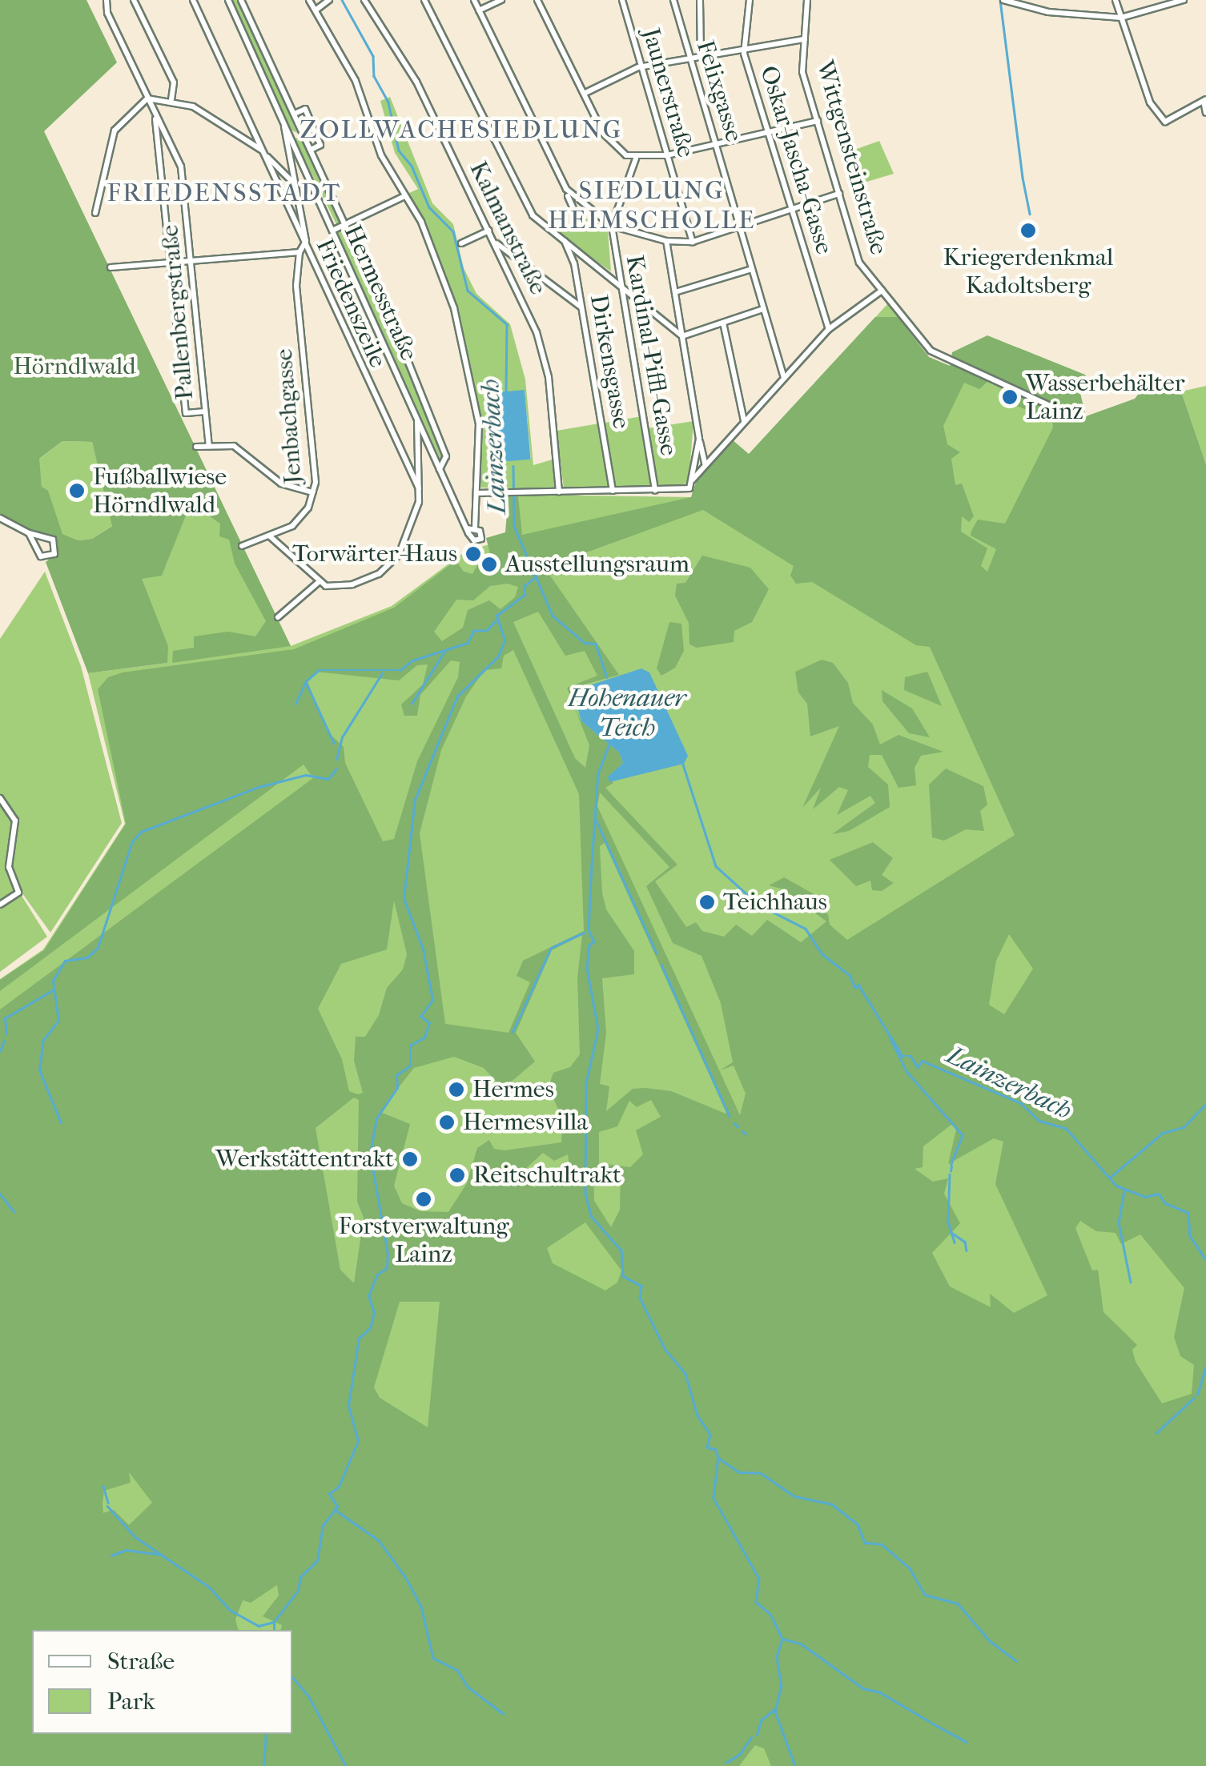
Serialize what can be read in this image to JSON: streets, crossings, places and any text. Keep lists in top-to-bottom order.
{
  "streets": {
    "street": [
      "Felixgasse",
      "Jaunerstraße",
      "Wittgensteinstraße",
      "Oskar-Jascha-Gasse",
      "Kalmanstraße",
      "Hermesstraße",
      "Friedenszeile",
      "Pallenbergstraße",
      "Kardinal-Piffl-Gasse",
      "Dirkensgasse",
      "Jenbachgasse"
    ]
  },
  "crossings": [
    ["Friedenszeile", "Jenbachgasse"]
  ],
  "districts": ["ZOLLWACHESIEDLUNG", "SIEDLUNG HEIMSCHOLLE", "FRIEDENSSTADT"],
  "water": ["Lainzerbach", "Hohenauer Teich"],
  "parks": ["Hörndlwald"],
  "places": [
    "Kriegerdenkmal Kadoltsberg",
    "Wasserbehälter Lainz",
    "Fußballwiese Hörndlwald",
    "Torwärter-Haus",
    "Ausstellungsraum",
    "Teichhaus",
    "Hermes",
    "Hermesvilla",
    "Werkstättentrakt",
    "Reitschultrakt",
    "Forstverwaltung Lainz"
  ],
  "legend": ["Straße", "Park"]
}
